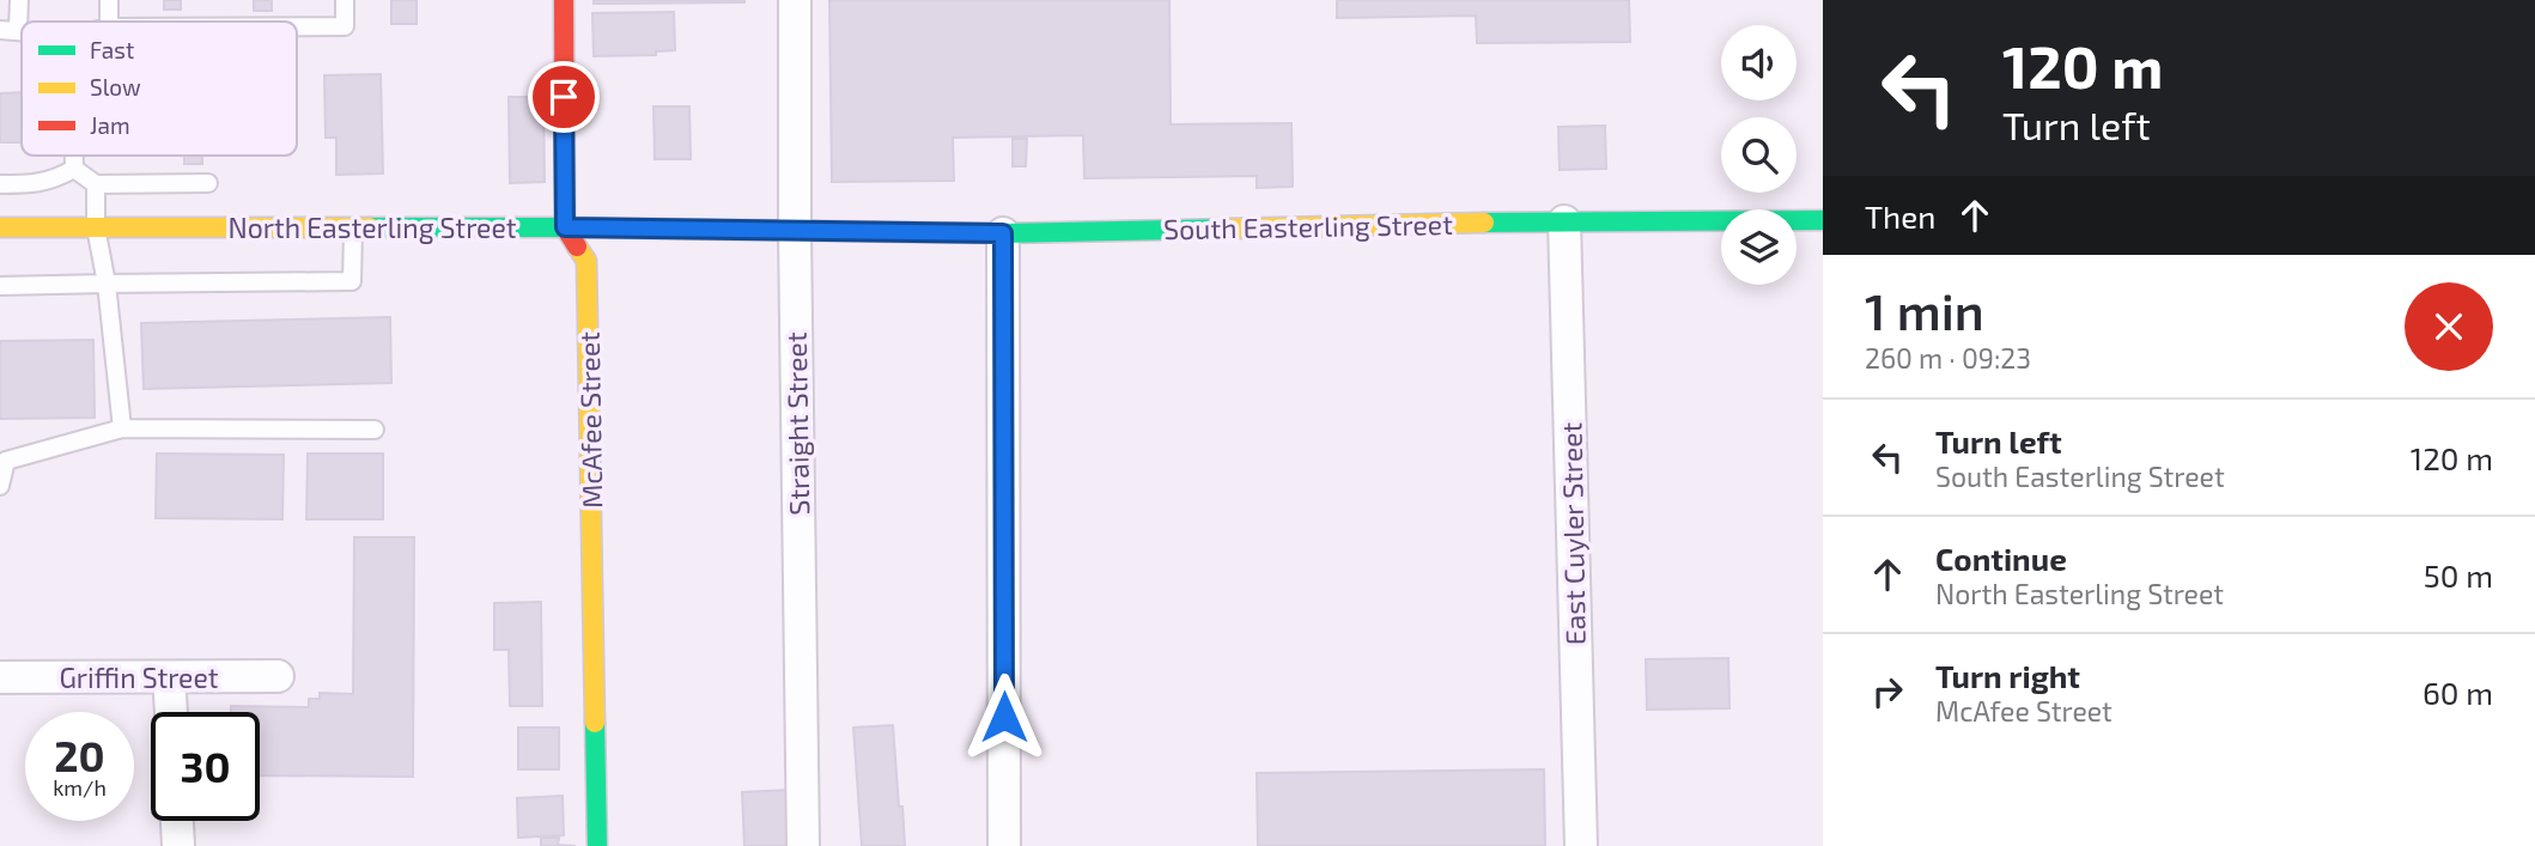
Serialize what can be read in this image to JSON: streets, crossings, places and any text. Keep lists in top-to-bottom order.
{
  "streets": {
    "street": [
      "South Easterling Street",
      "North Easterling Street",
      "McAfee Street",
      "Straight Street",
      "East Cuyler Street",
      "Griffin Street"
    ]
  },
  "crossings": [
    ["South Easterling Street", "North Easterling Street"],
    ["South Easterling Street", "Straight Street"],
    ["South Easterling Street", "East Cuyler Street"],
    ["North Easterling Street", "McAfee Street"],
    ["North Easterling Street", "Straight Street"]
  ],
  "legend": ["Fast", "Slow", "Jam"],
  "page": {
    "turn": ["120 m", "Turn left"],
    "then": "Then",
    "heading": ["1 min", "260 m · 09:23"],
    "list": [
      {
        "name": "Turn left",
        "note": "South Easterling Street",
        "value": "120 m"
      },
      {
        "name": "Continue",
        "note": "North Easterling Street",
        "value": "50 m"
      },
      {
        "name": "Turn right",
        "note": "McAfee Street",
        "value": "60 m"
      }
    ],
    "speed": "20 km/h",
    "limit": "30"
  }
}
